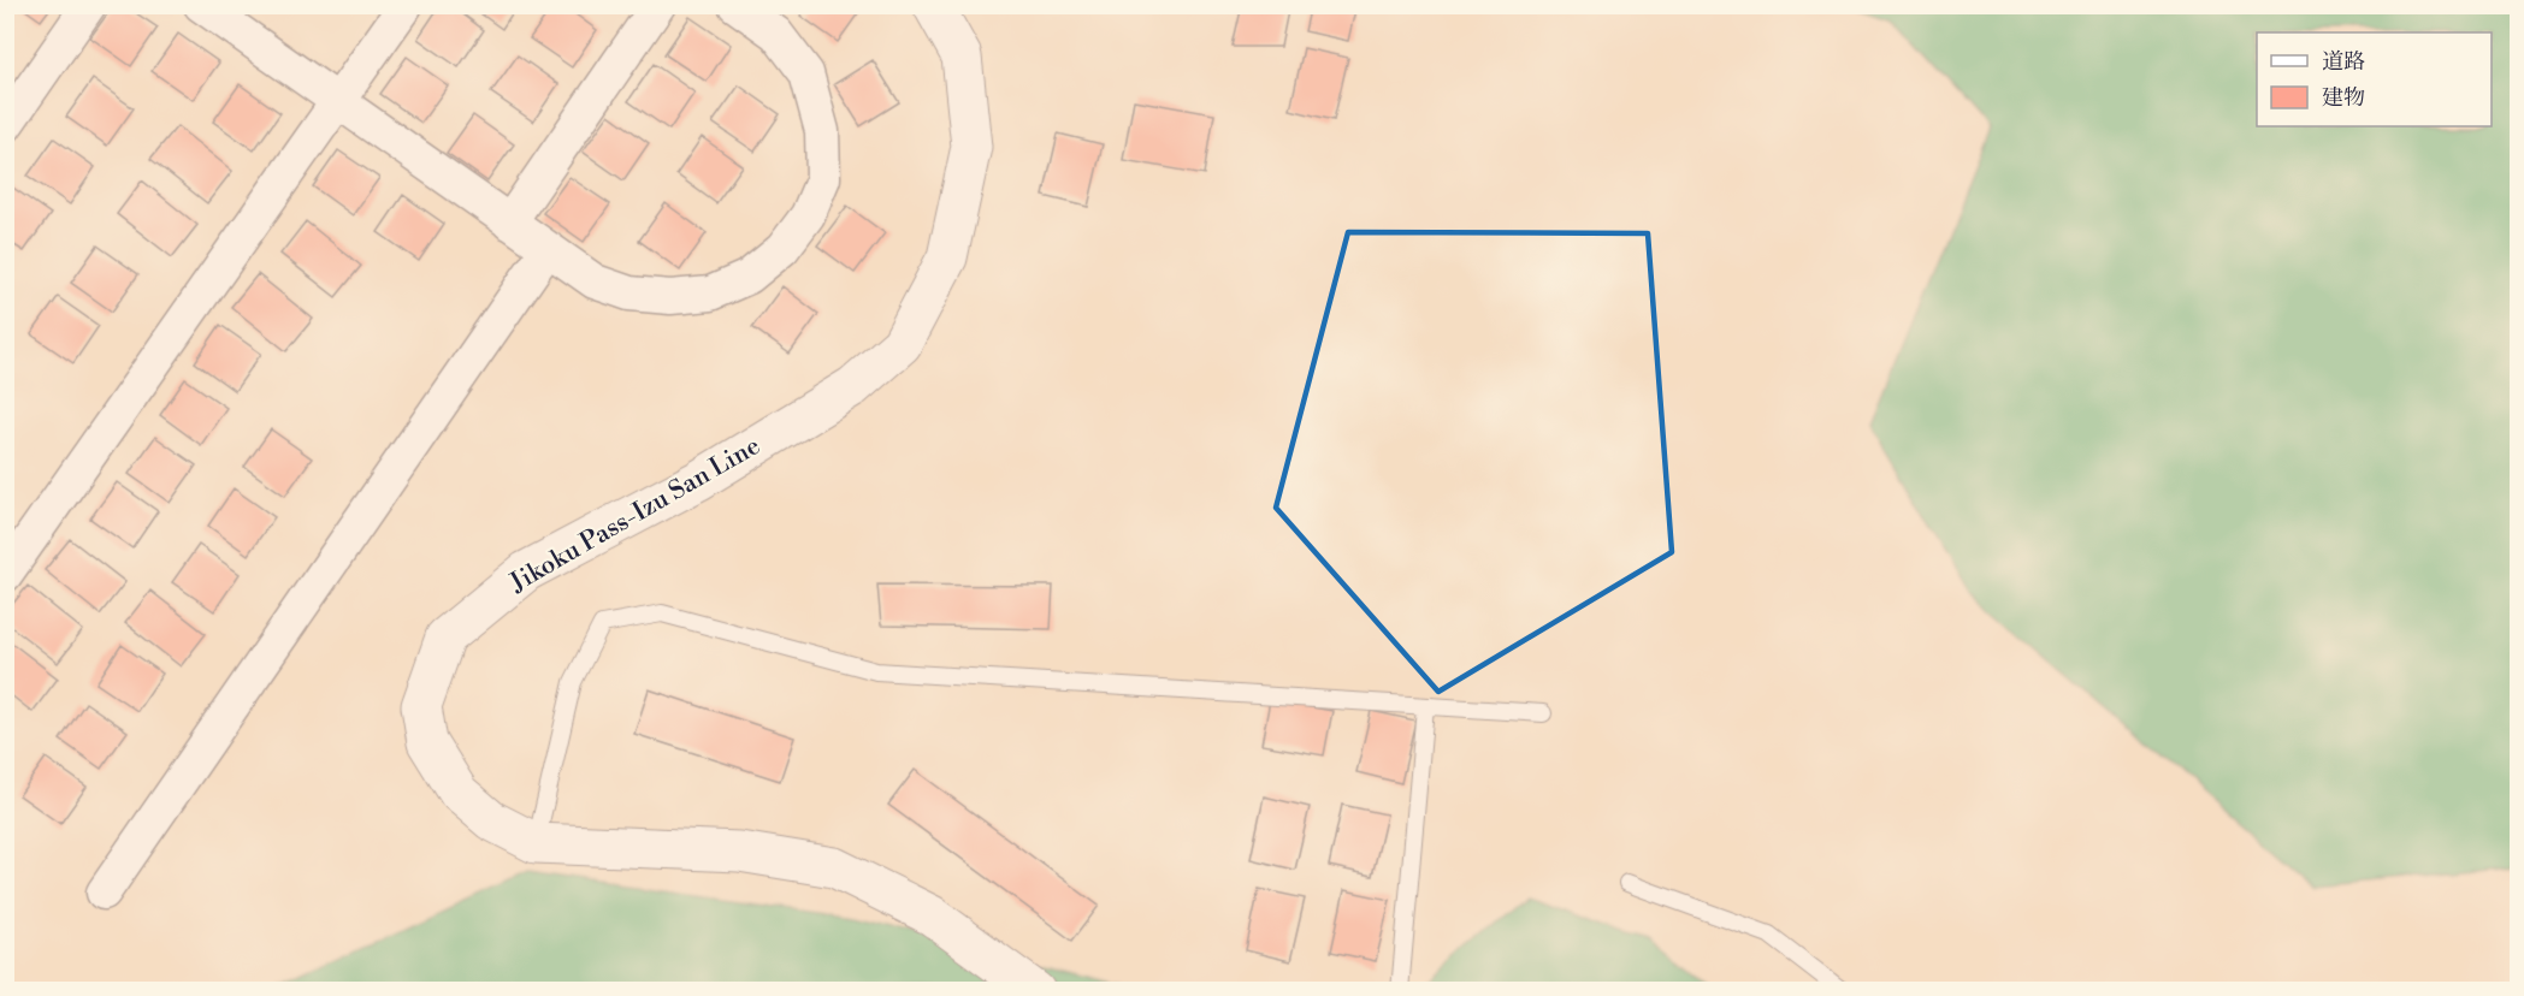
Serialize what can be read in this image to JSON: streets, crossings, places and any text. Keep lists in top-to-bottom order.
{
  "streets": {
    "main road": ["Jikoku Pass-Izu San Line"]
  },
  "legend": ["道路", "建物"]
}
